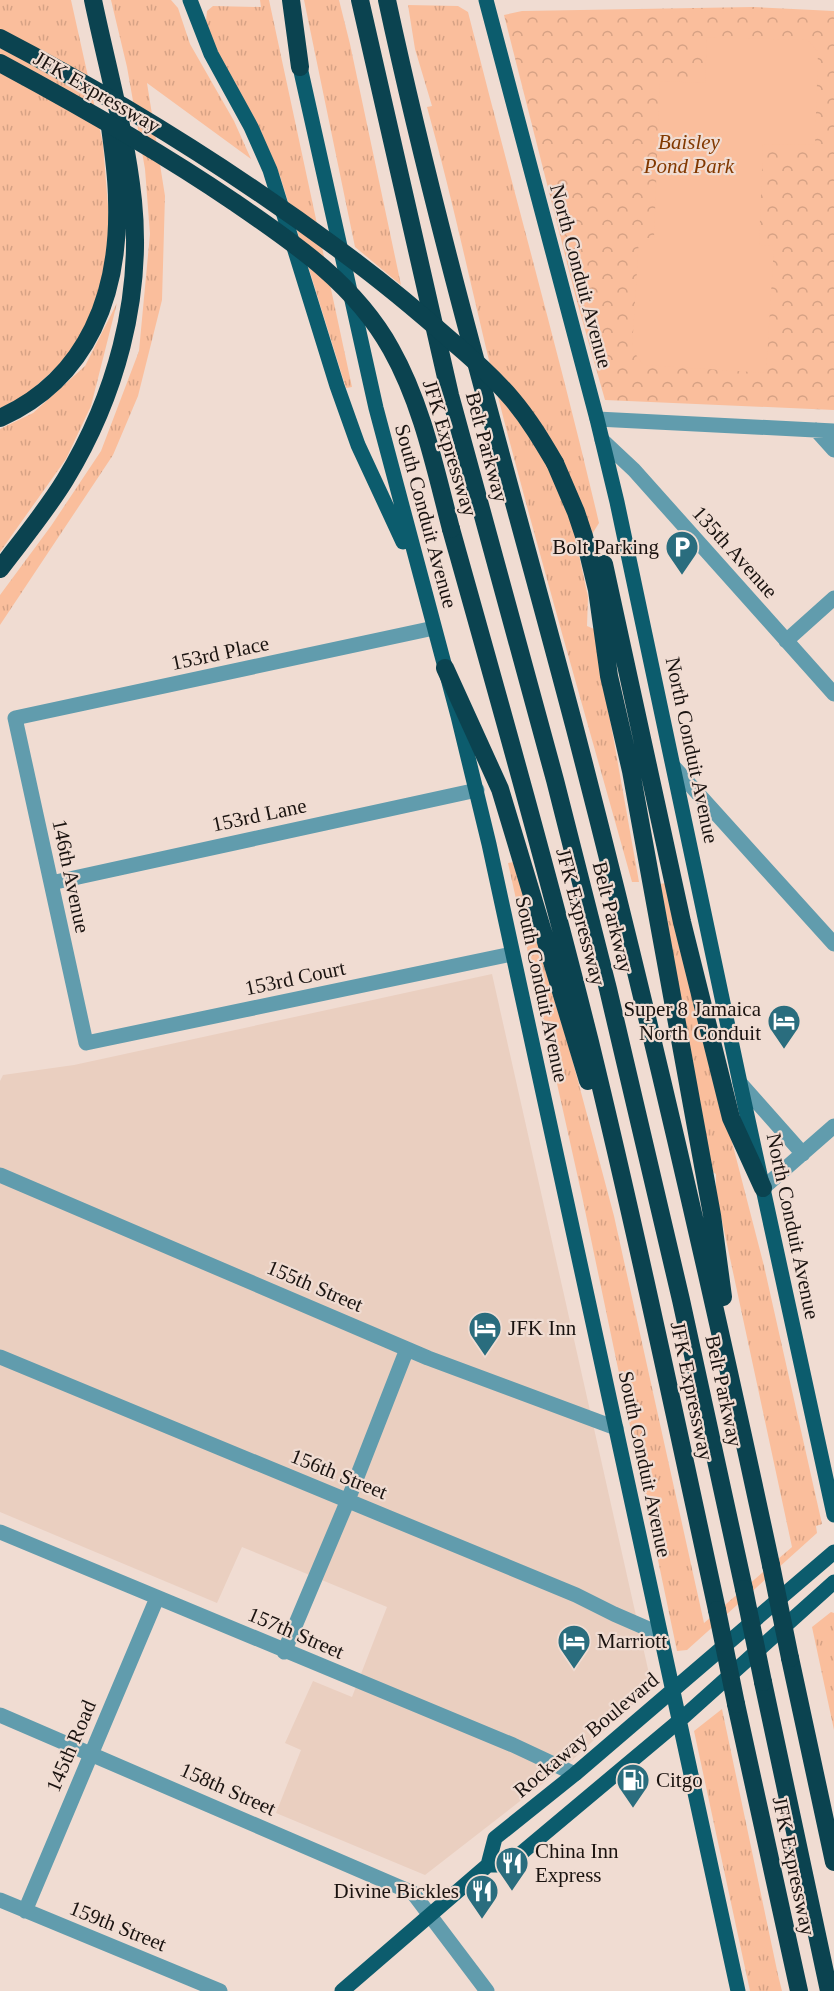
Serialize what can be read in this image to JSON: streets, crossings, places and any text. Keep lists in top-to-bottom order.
{
  "streets": {
    "highway": ["JFK Expressway", "Belt Parkway"],
    "main road": ["North Conduit Avenue", "South Conduit Avenue", "Rockaway Boulevard"],
    "street": [
      "135th Avenue",
      "153rd Place",
      "153rd Lane",
      "146th Avenue",
      "153rd Court",
      "155th Street",
      "156th Street",
      "157th Street",
      "145th Road",
      "158th Street",
      "159th Street"
    ]
  },
  "crossings": [
    ["North Conduit Avenue", "135th Avenue"],
    ["South Conduit Avenue", "153rd Place"],
    ["South Conduit Avenue", "153rd Lane"],
    ["South Conduit Avenue", "153rd Court"],
    ["South Conduit Avenue", "155th Street"],
    ["South Conduit Avenue", "156th Street"],
    ["South Conduit Avenue", "Rockaway Boulevard"],
    ["153rd Place", "146th Avenue"],
    ["153rd Lane", "146th Avenue"],
    ["146th Avenue", "153rd Court"],
    ["157th Street", "Rockaway Boulevard"],
    ["157th Street", "145th Road"],
    ["145th Road", "158th Street"],
    ["145th Road", "159th Street"]
  ],
  "parks": ["Baisley Pond Park"],
  "places": {
    "parking": ["Bolt Parking"],
    "hotel": ["Super 8 Jamaica North Conduit", "JFK Inn", "Marriott"],
    "fuel station": ["Citgo"],
    "restaurant": ["China Inn Express", "Divine Bickles"]
  }
}
